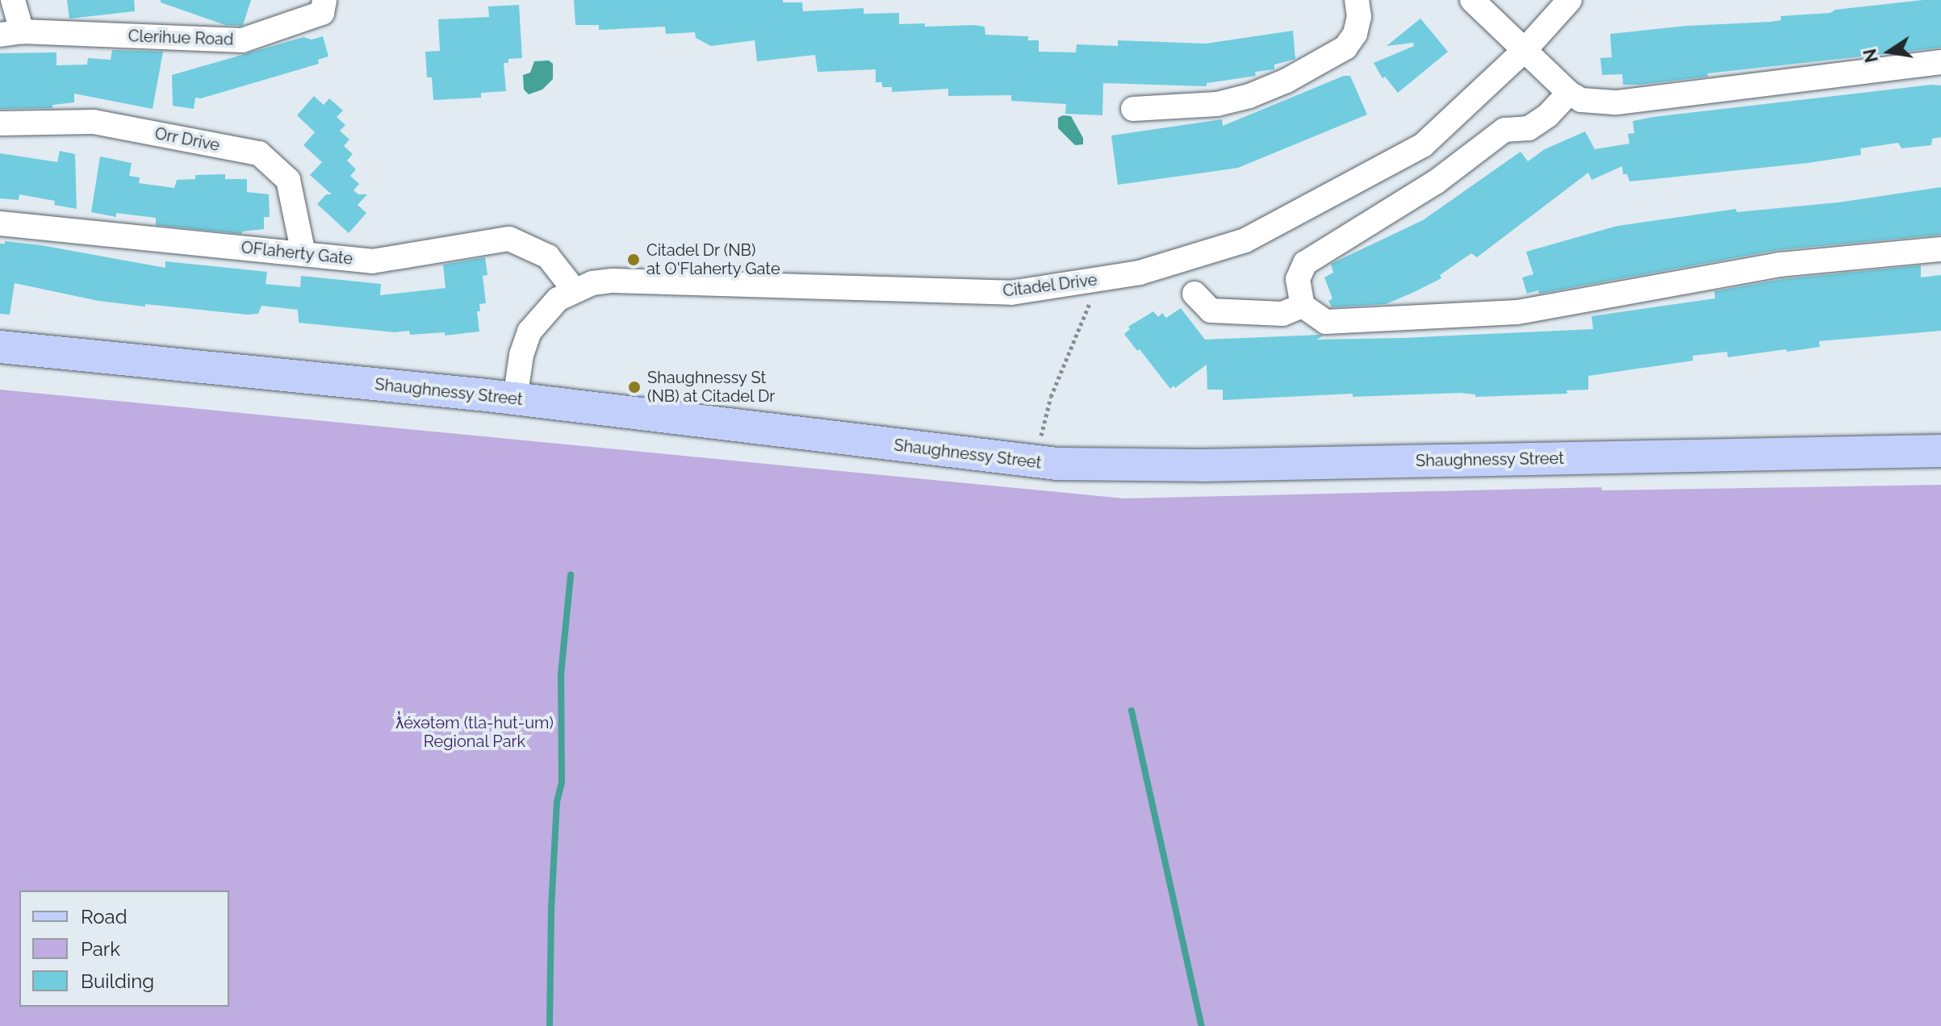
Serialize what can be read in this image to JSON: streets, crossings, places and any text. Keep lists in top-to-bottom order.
{
  "streets": {
    "main road": ["Shaughnessy Street"],
    "street": [
      "Clerihue Road",
      "Orr Drive",
      "OFlaherty Gate",
      "Citadel Drive"
    ]
  },
  "crossings": [
    ["Orr Drive", "OFlaherty Gate"],
    ["OFlaherty Gate", "Citadel Drive"],
    ["Citadel Drive", "Shaughnessy Street"]
  ],
  "parks": ["ƛ̓éxətəm (tla-hut-um) Regional Park"],
  "places": ["Citadel Dr (NB) at O'Flaherty Gate", "Shaughnessy St (NB) at Citadel Dr"],
  "legend": ["Road", "Park", "Building"],
  "north": "left"
}
